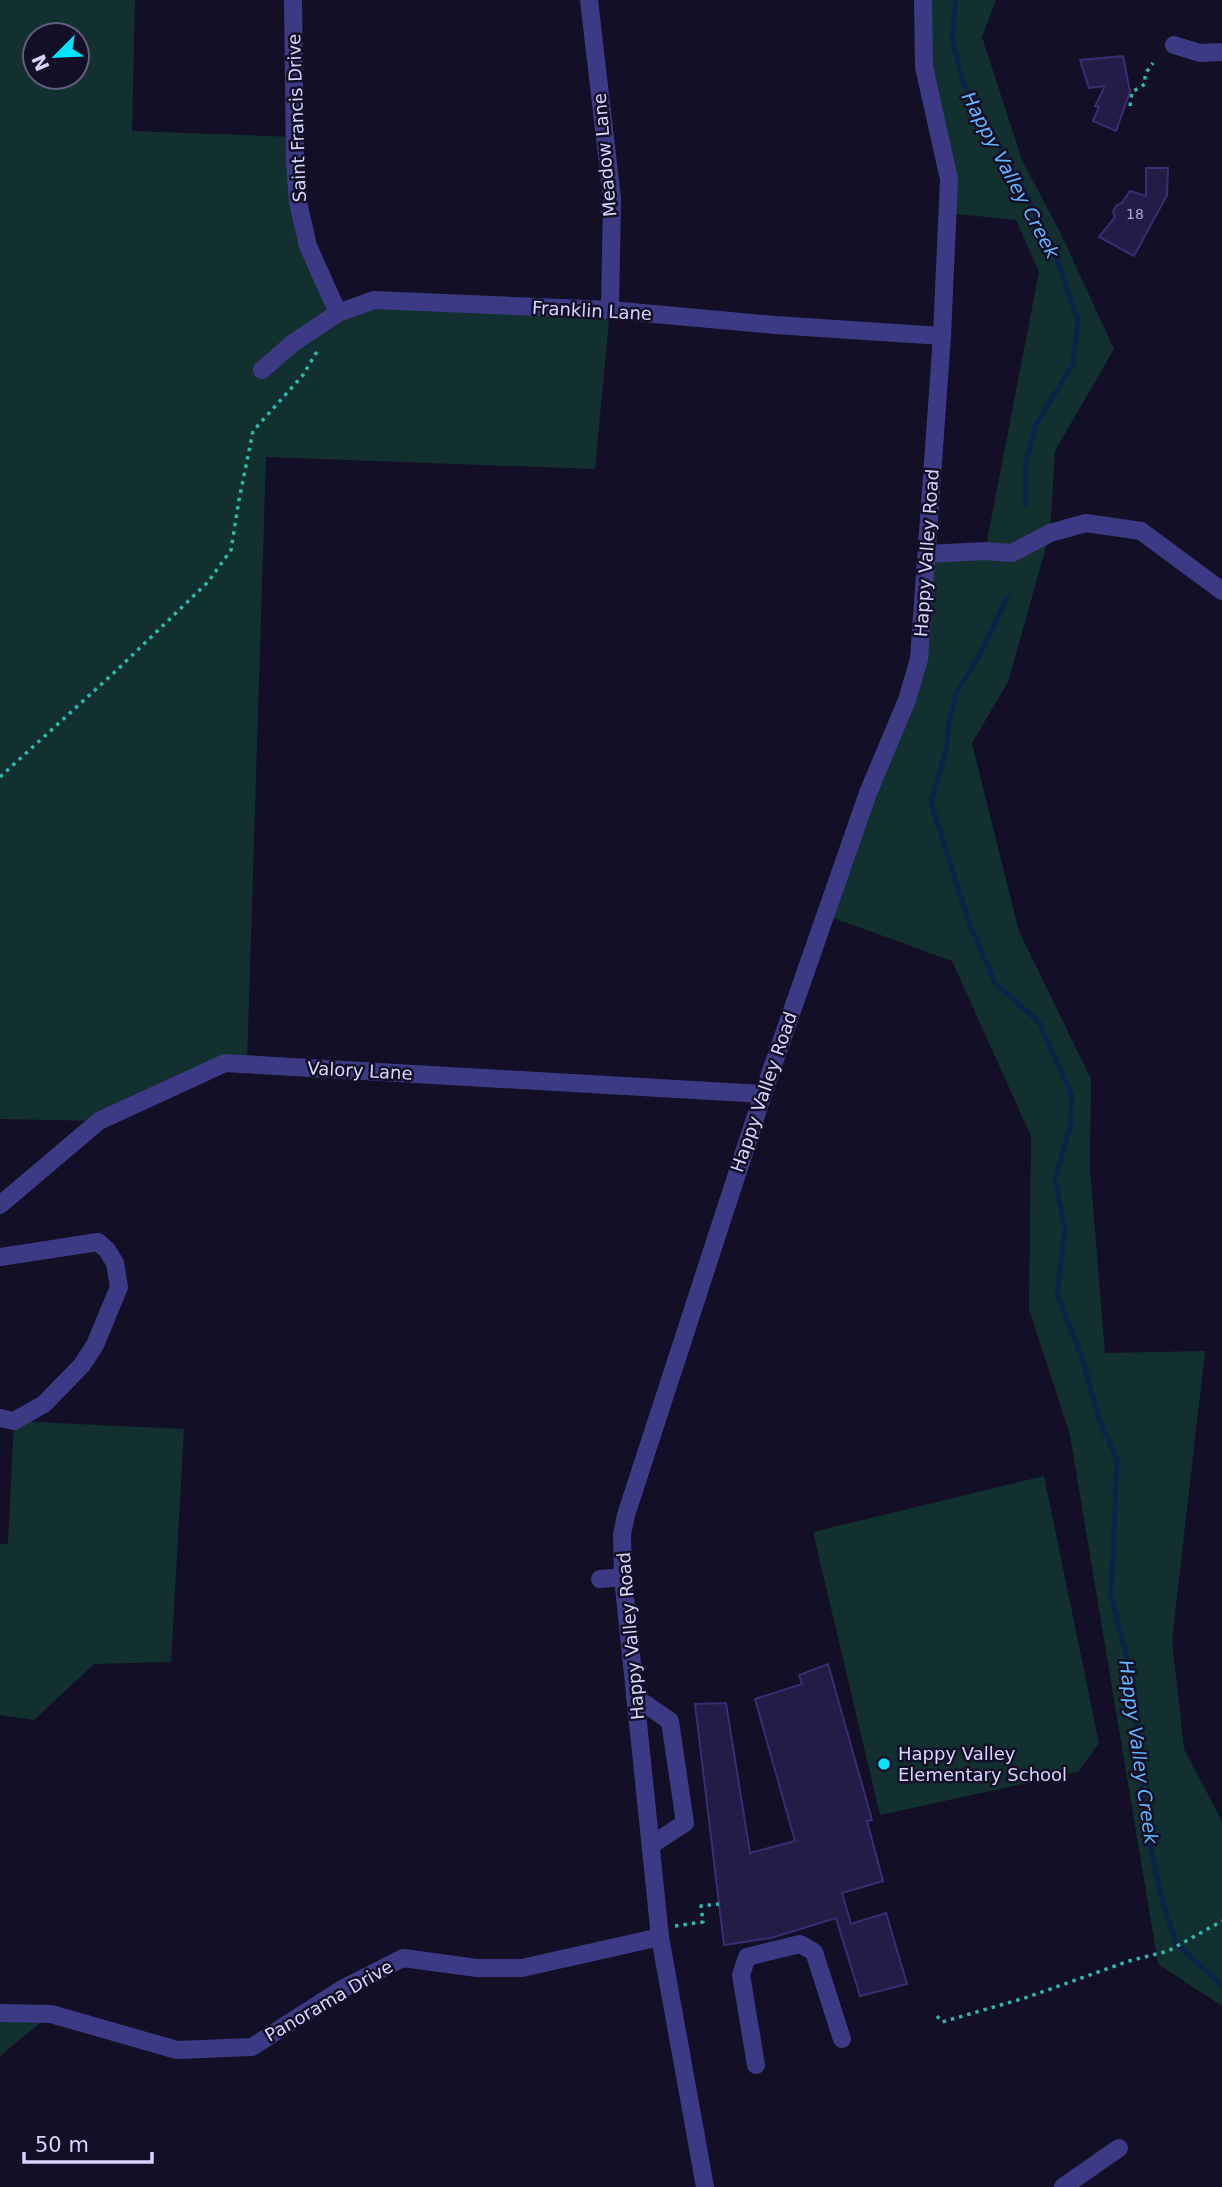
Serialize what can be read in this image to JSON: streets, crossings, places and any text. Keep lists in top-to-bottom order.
{
  "streets": {
    "street": [
      "Saint Francis Drive",
      "Meadow Lane",
      "Franklin Lane",
      "Happy Valley Road",
      "Valory Lane",
      "Panorama Drive"
    ]
  },
  "crossings": [
    ["Saint Francis Drive", "Franklin Lane"],
    ["Meadow Lane", "Franklin Lane"],
    ["Franklin Lane", "Happy Valley Road"],
    ["Happy Valley Road", "Valory Lane"],
    ["Happy Valley Road", "Panorama Drive"]
  ],
  "water": ["Happy Valley Creek"],
  "places": ["Happy Valley Elementary School"],
  "house_numbers": ["18"],
  "scale_bar": "50 m",
  "north": "bottom left"
}
